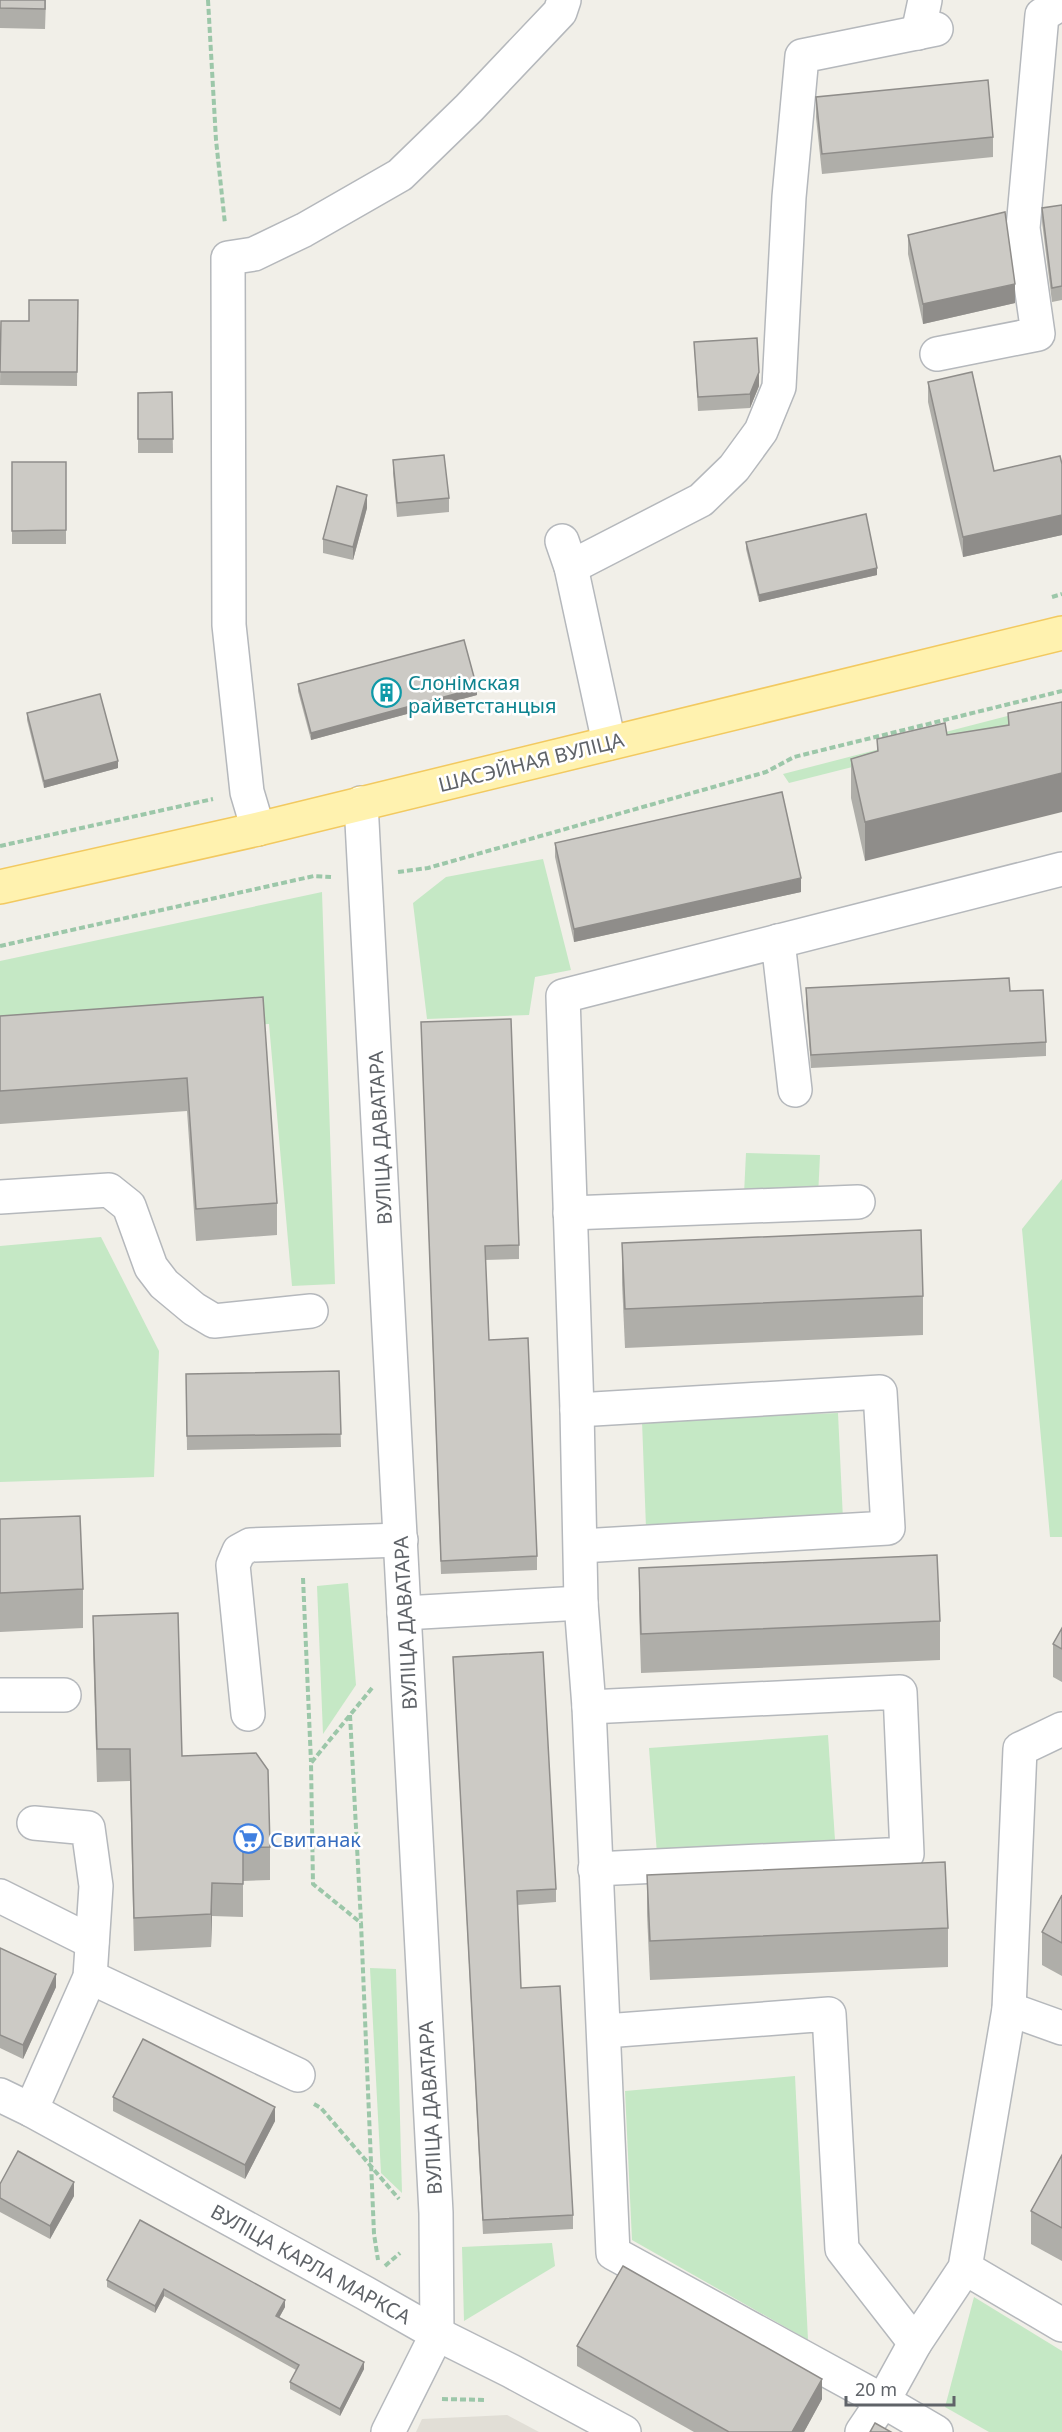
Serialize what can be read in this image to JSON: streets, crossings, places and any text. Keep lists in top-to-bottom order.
{
  "streets": {
    "main road": ["ШАСЭЙНАЯ ВУЛІЦА"],
    "street": ["ВУЛІЦА ДАВАТАРА", "ВУЛІЦА КАРЛА МАРКСА"]
  },
  "crossings": [
    ["ШАСЭЙНАЯ ВУЛІЦА", "ВУЛІЦА ДАВАТАРА"],
    ["ВУЛІЦА ДАВАТАРА", "ВУЛІЦА КАРЛА МАРКСА"]
  ],
  "places": {
    "building": ["Слонімская райветстанцыя"],
    "supermarket": ["Свитанак"]
  },
  "scale_bar": "20 m"
}
